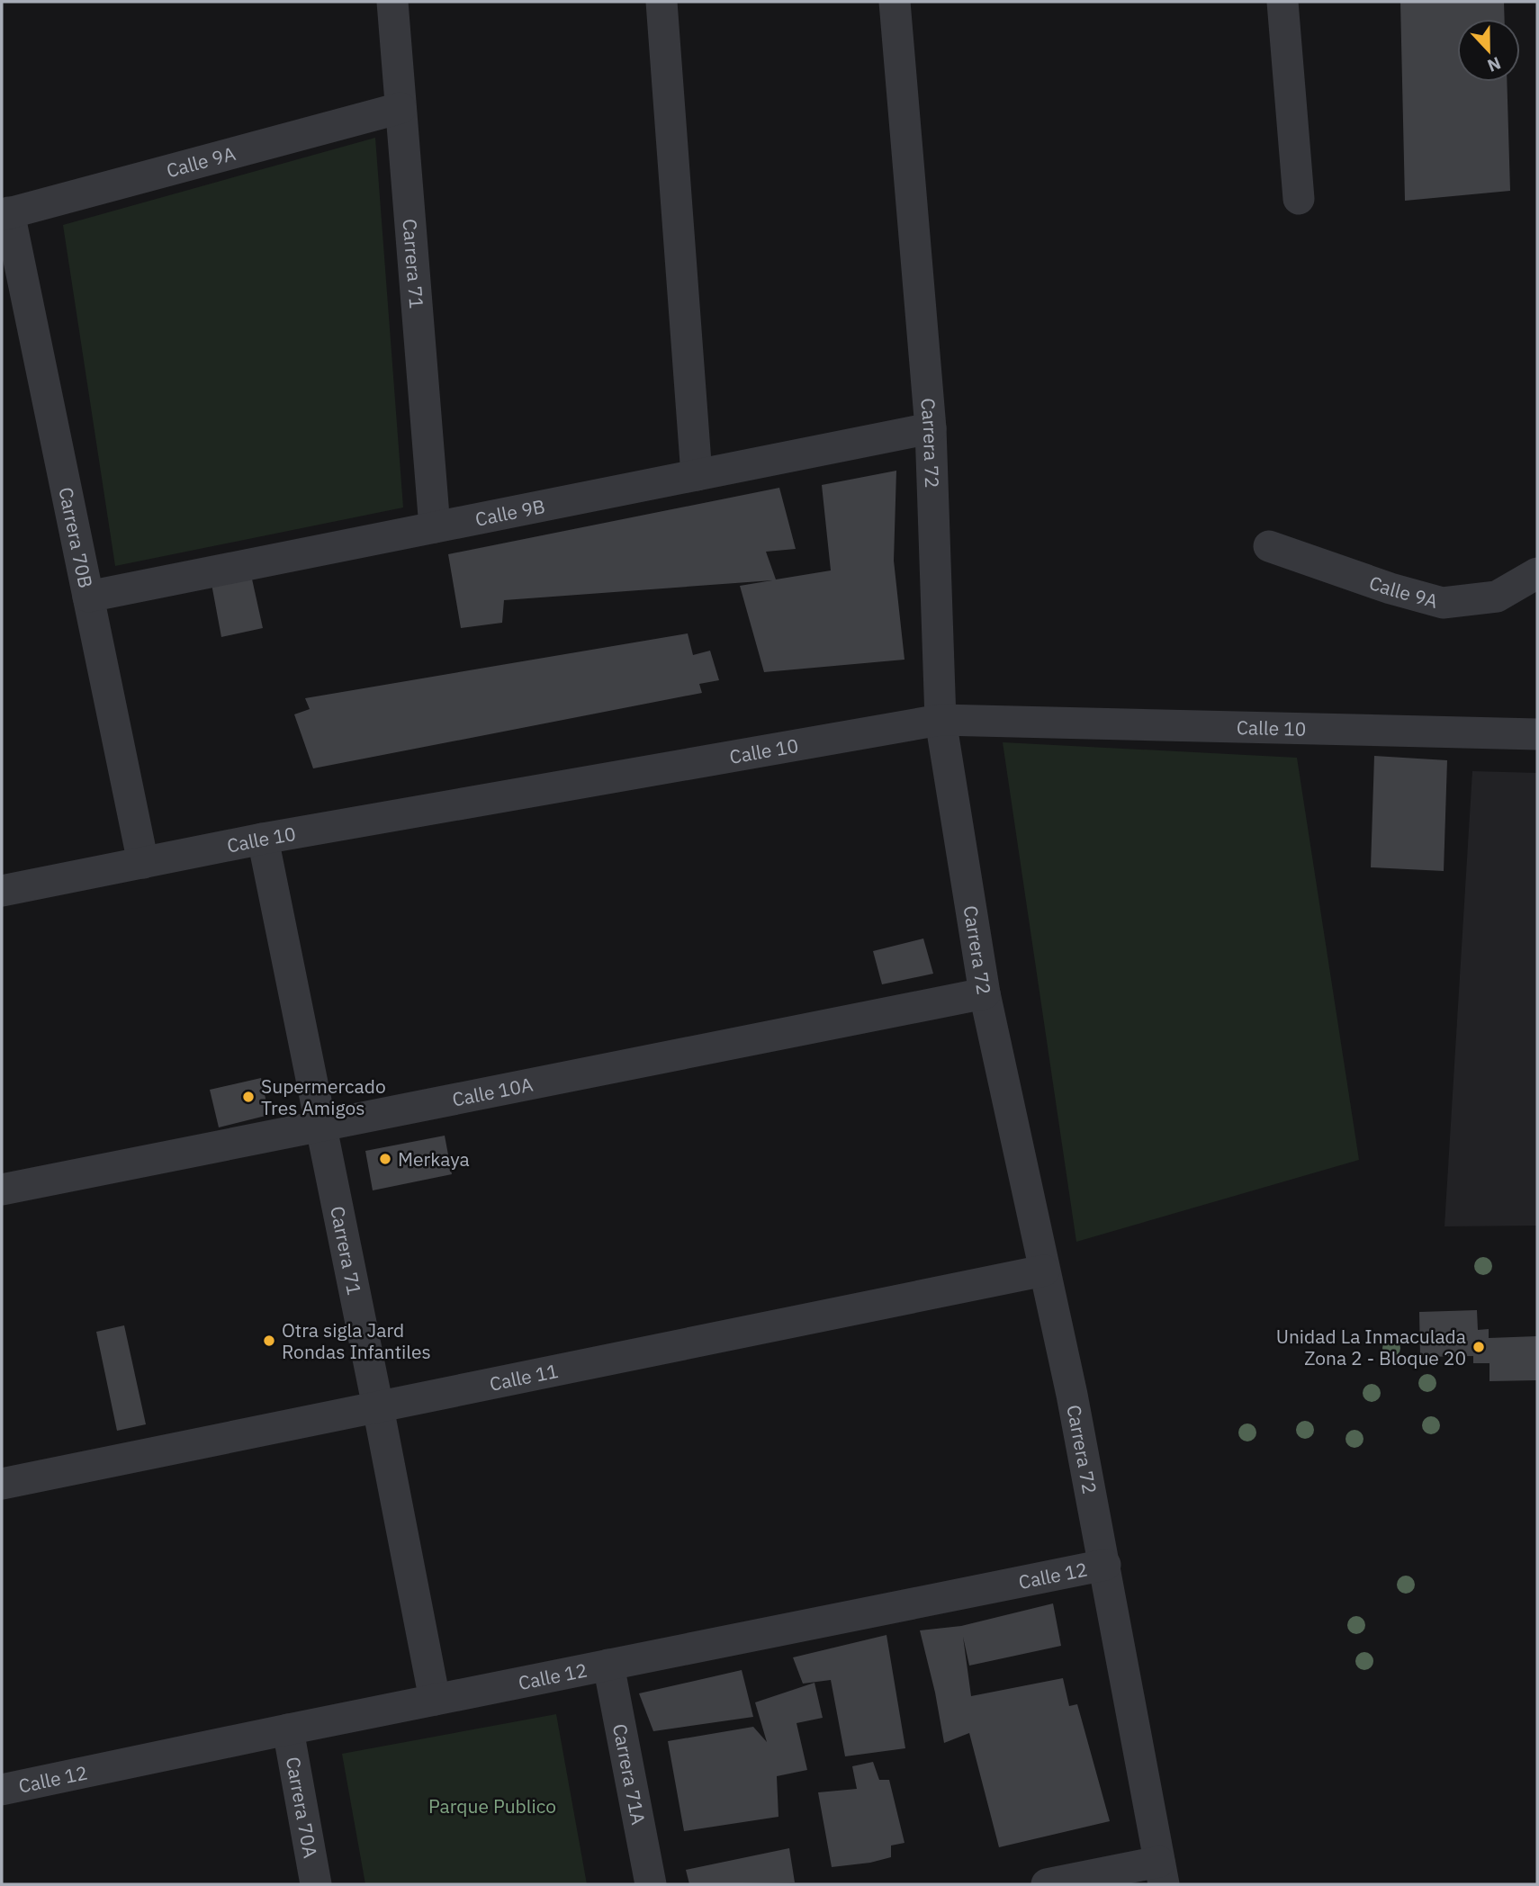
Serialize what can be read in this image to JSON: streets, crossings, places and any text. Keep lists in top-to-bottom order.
{
  "streets": {
    "street": [
      "Calle 9A",
      "Carrera 71",
      "Carrera 72",
      "Calle 9B",
      "Carrera 70B",
      "Calle 10",
      "Calle 10A",
      "Calle 11",
      "Calle 12",
      "Carrera 71A",
      "Carrera 70A"
    ]
  },
  "crossings": [
    ["Calle 9A", "Carrera 71"],
    ["Calle 9A", "Carrera 70B"],
    ["Carrera 71", "Calle 9B"],
    ["Carrera 71", "Calle 10"],
    ["Carrera 71", "Calle 10A"],
    ["Carrera 71", "Calle 11"],
    ["Carrera 71", "Calle 12"],
    ["Carrera 72", "Calle 9B"],
    ["Carrera 72", "Calle 10"],
    ["Carrera 72", "Calle 10A"],
    ["Carrera 72", "Calle 11"],
    ["Carrera 72", "Calle 12"],
    ["Calle 9B", "Carrera 70B"],
    ["Carrera 70B", "Calle 10"],
    ["Calle 12", "Carrera 71A"],
    ["Calle 12", "Carrera 70A"]
  ],
  "parks": ["Parque Publico"],
  "places": [
    "Supermercado Tres Amigos",
    "Merkaya",
    "Otra sigla Jard Rondas Infantiles",
    "Unidad La Inmaculada Zona 2 - Bloque 20"
  ],
  "north": "bottom"
}
